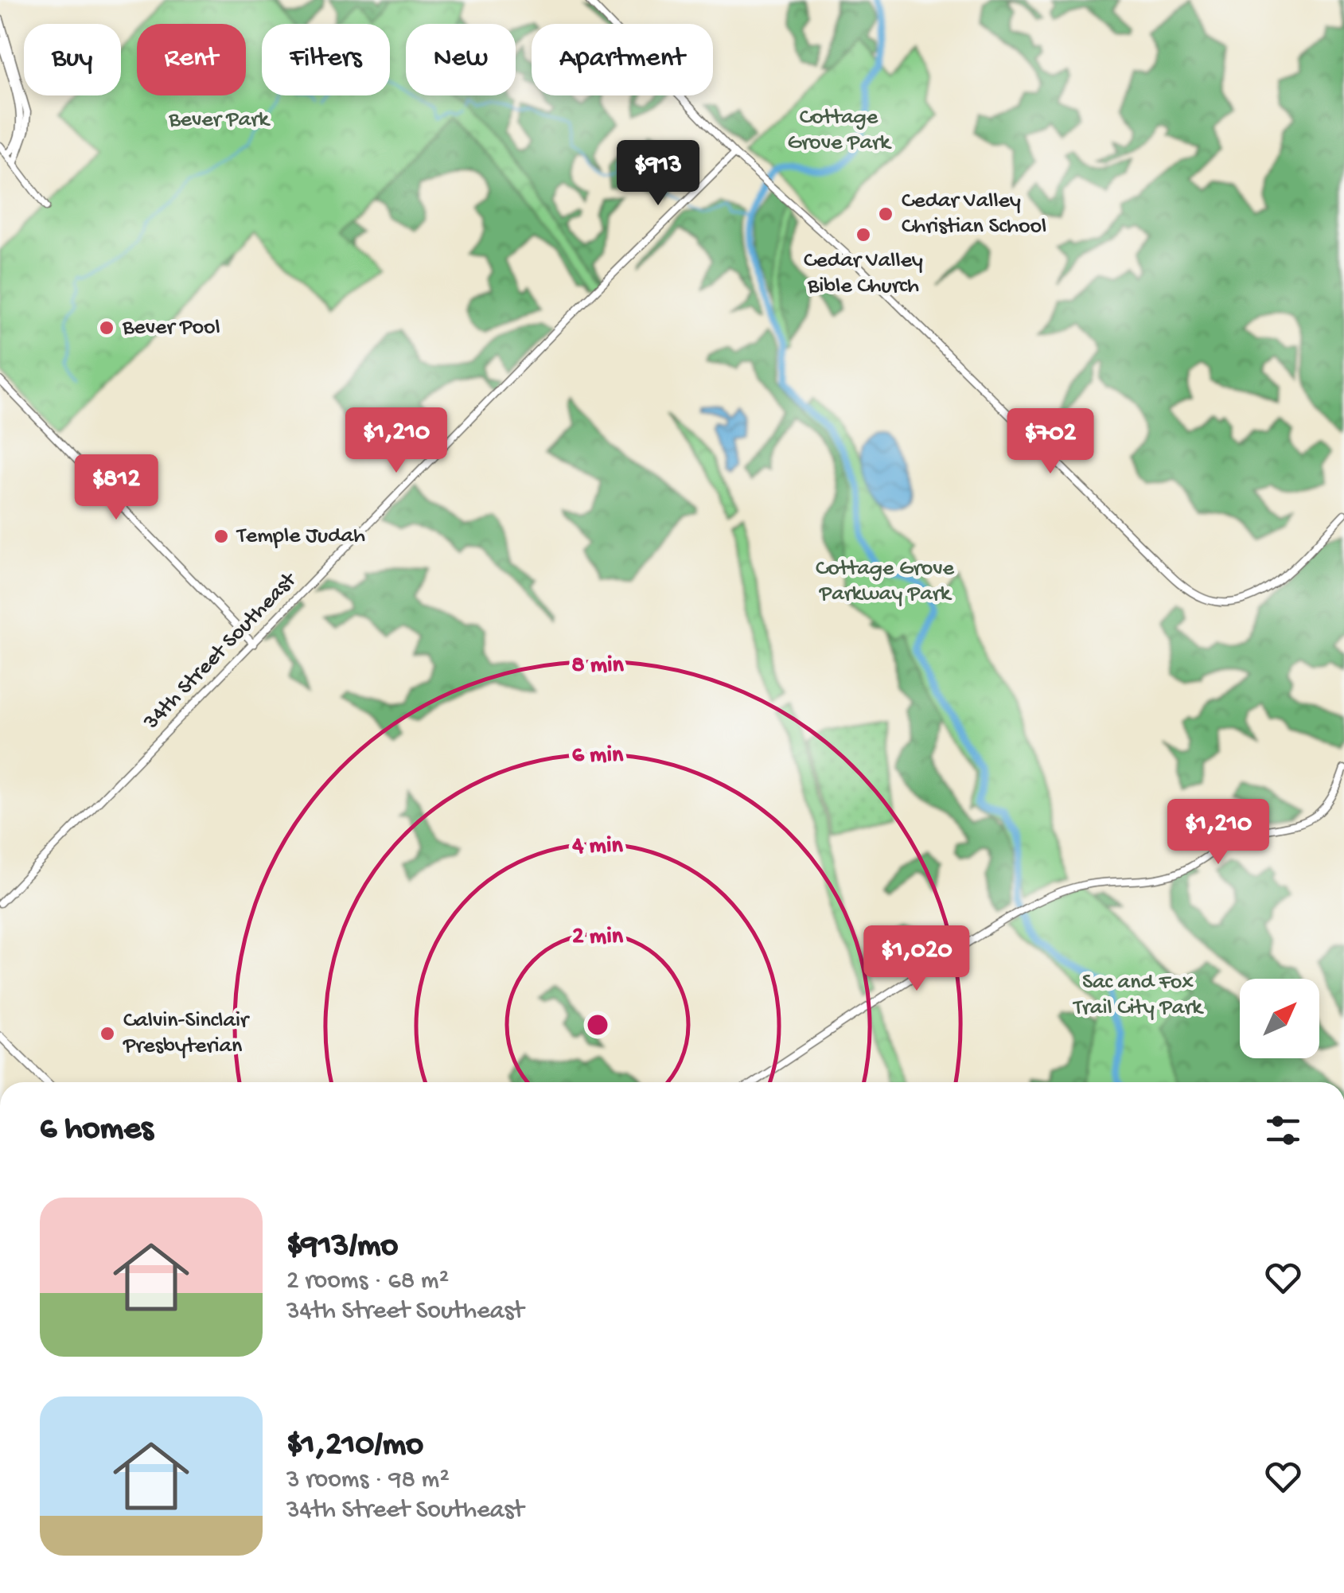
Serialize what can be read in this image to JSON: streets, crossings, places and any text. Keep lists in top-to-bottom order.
{
  "streets": {
    "street": ["34th Street Southeast"]
  },
  "parks": [
    "Cottage Grove Park",
    "Bever Park",
    "Cottage Grove Parkway Park",
    "Sac and Fox Trail City Park"
  ],
  "places": [
    "Cedar Valley Christian School",
    "Cedar Valley Bible Church",
    "Bever Pool",
    "Temple Judah",
    "Calvin-Sinclair Presbyterian"
  ],
  "north": "top right",
  "page": {
    "chip": [
      "Buy",
      "Rent",
      "Filters",
      "New",
      "Apartment"
    ],
    "price": [
      "$913",
      "$1,210",
      "$702",
      "$812",
      "$1,210",
      "$1,020"
    ],
    "heading": "6 homes",
    "list": [
      {
        "name": "$913/mo",
        "note": "2 rooms · 68 m² · 34th Street Southeast"
      },
      {
        "name": "$1,210/mo",
        "note": "3 rooms · 98 m² · 34th Street Southeast"
      }
    ]
  },
  "rings": [
    "8 min",
    "6 min",
    "4 min",
    "2 min"
  ]
}
